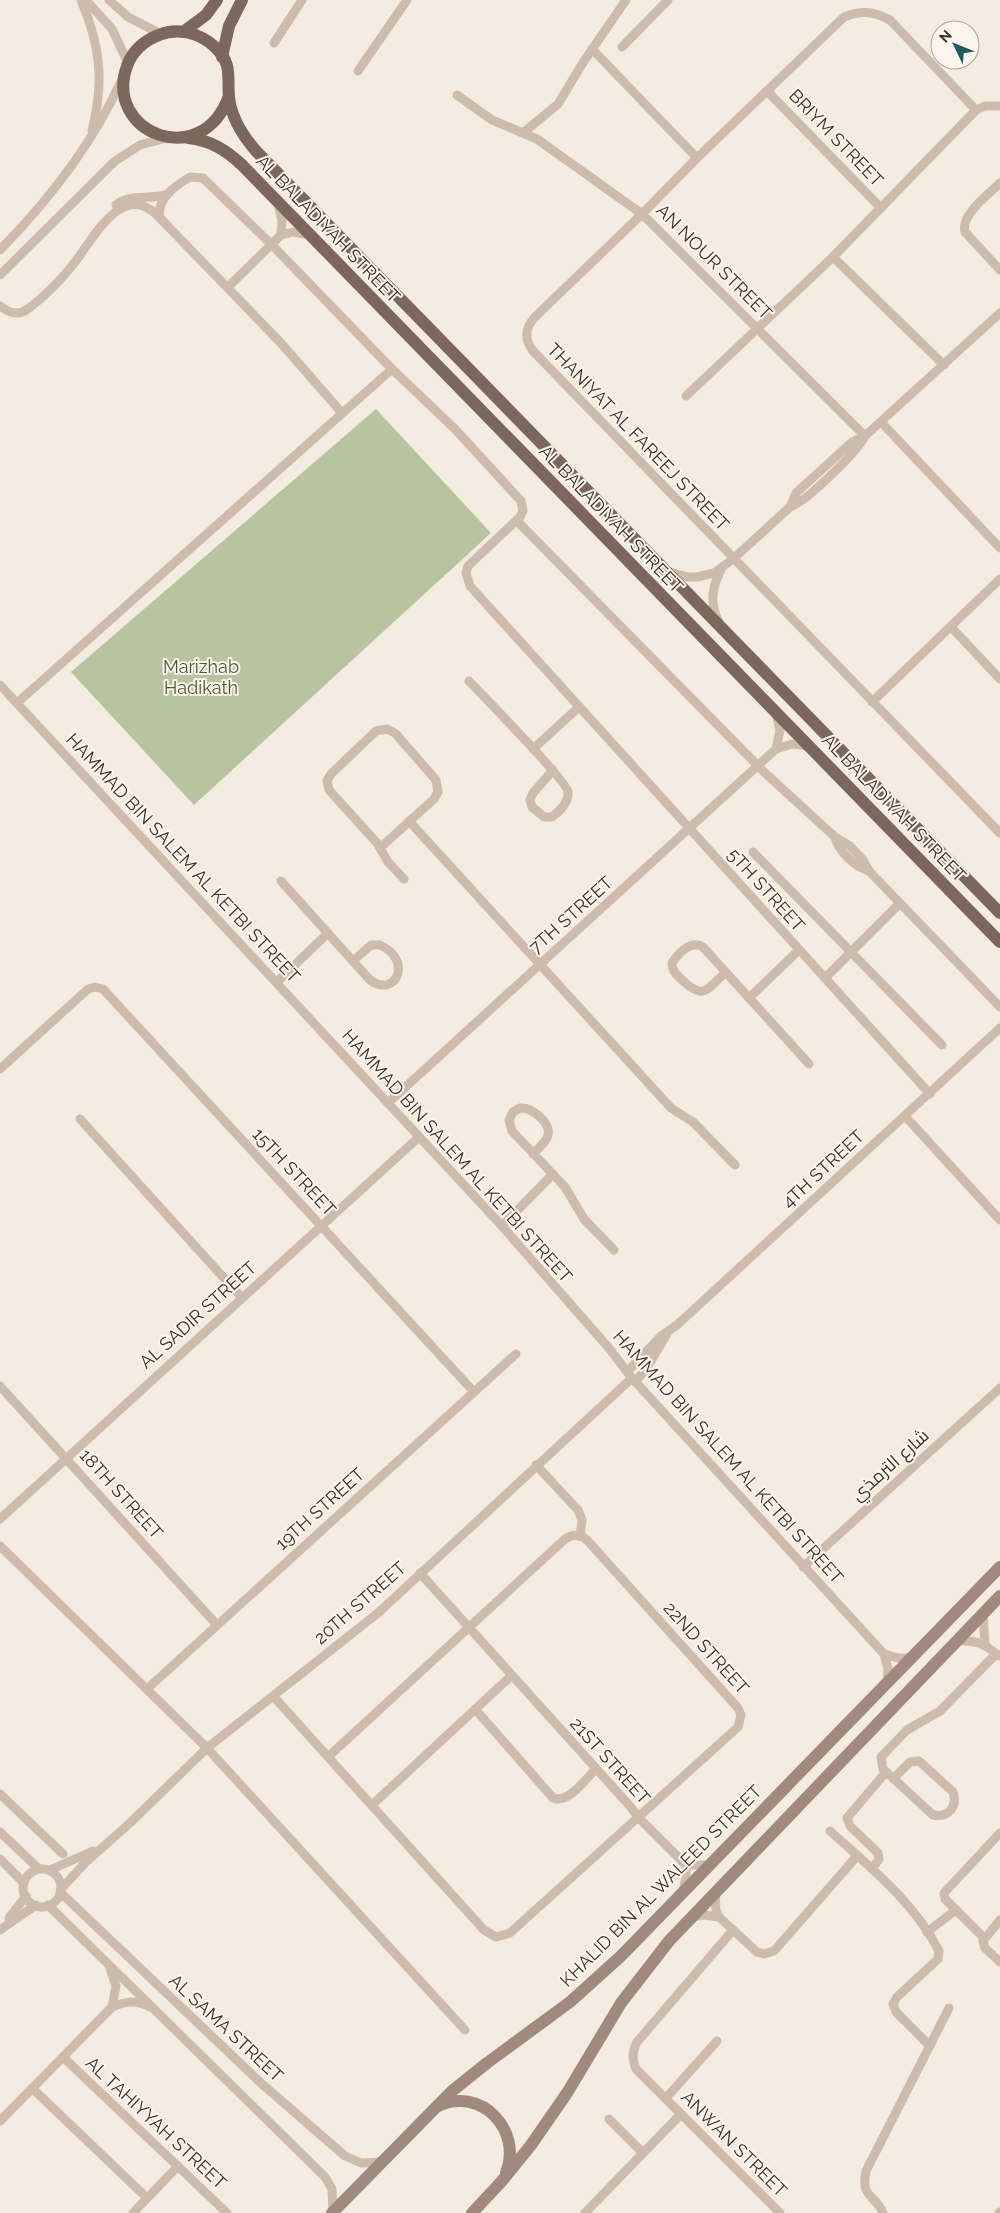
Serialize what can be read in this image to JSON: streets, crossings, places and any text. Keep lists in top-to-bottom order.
{
  "streets": {
    "main road": ["AL BALADIYAH STREET"],
    "street": [
      "BRIYM STREET",
      "AN NOUR STREET",
      "THANIYAT AL FAREEJ STREET",
      "HAMMAD BIN SALEM AL KETBI STREET",
      "5TH STREET",
      "7TH STREET",
      "4TH STREET",
      "15TH STREET",
      "AL SADIR STREET",
      "شارع الترمذي",
      "18TH STREET",
      "19TH STREET",
      "20TH STREET",
      "22ND STREET",
      "21ST STREET",
      "KHALID BIN AL WALEED STREET",
      "AL SAMA STREET",
      "AL TAHIYYAH STREET",
      "ANWAN STREET"
    ]
  },
  "crossings": [
    ["BRIYM STREET", "THANIYAT AL FAREEJ STREET"],
    ["AN NOUR STREET", "THANIYAT AL FAREEJ STREET"],
    ["HAMMAD BIN SALEM AL KETBI STREET", "7TH STREET"],
    ["HAMMAD BIN SALEM AL KETBI STREET", "4TH STREET"],
    ["HAMMAD BIN SALEM AL KETBI STREET", "AL SADIR STREET"],
    ["HAMMAD BIN SALEM AL KETBI STREET", "شارع الترمذي"],
    ["HAMMAD BIN SALEM AL KETBI STREET", "20TH STREET"],
    ["5TH STREET", "7TH STREET"],
    ["5TH STREET", "4TH STREET"],
    ["4TH STREET", "20TH STREET"],
    ["15TH STREET", "AL SADIR STREET"],
    ["15TH STREET", "19TH STREET"],
    ["AL SADIR STREET", "18TH STREET"],
    ["18TH STREET", "19TH STREET"],
    ["20TH STREET", "22ND STREET"],
    ["20TH STREET", "21ST STREET"],
    ["20TH STREET", "AL SAMA STREET"],
    ["22ND STREET", "21ST STREET"],
    ["KHALID BIN AL WALEED STREET", "AL SAMA STREET"]
  ],
  "parks": ["Marizhab Hadikath"],
  "north": "top left"
}
